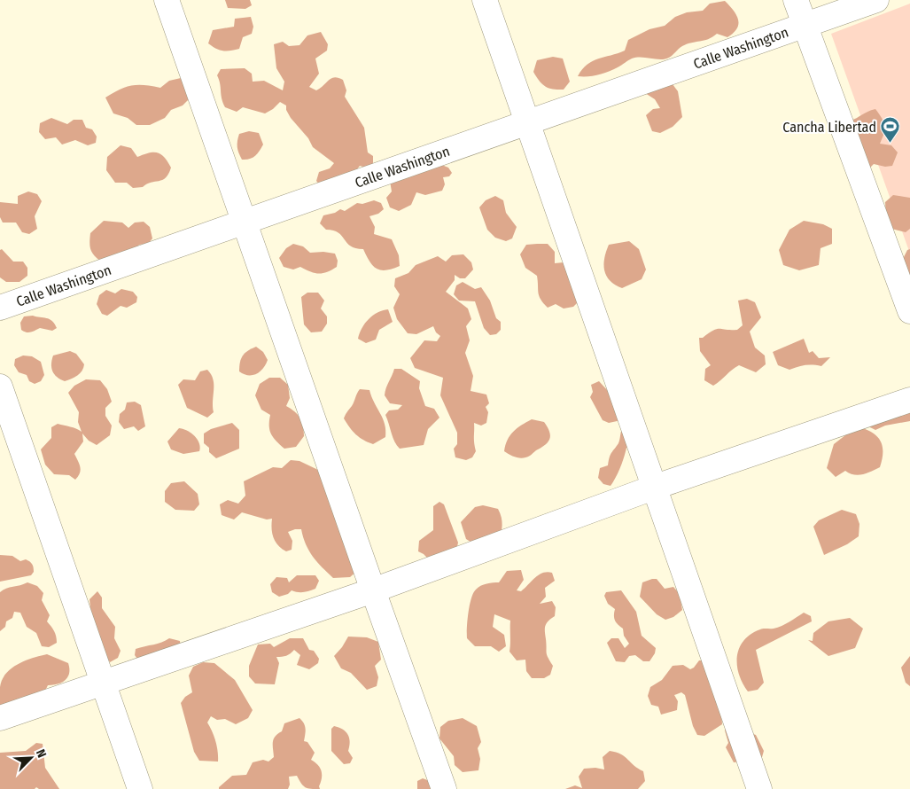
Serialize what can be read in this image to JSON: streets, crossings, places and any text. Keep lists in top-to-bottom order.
{
  "streets": {
    "street": ["Calle Washington"]
  },
  "places": {
    "sports": ["Cancha Libertad"]
  },
  "north": "top right"
}
